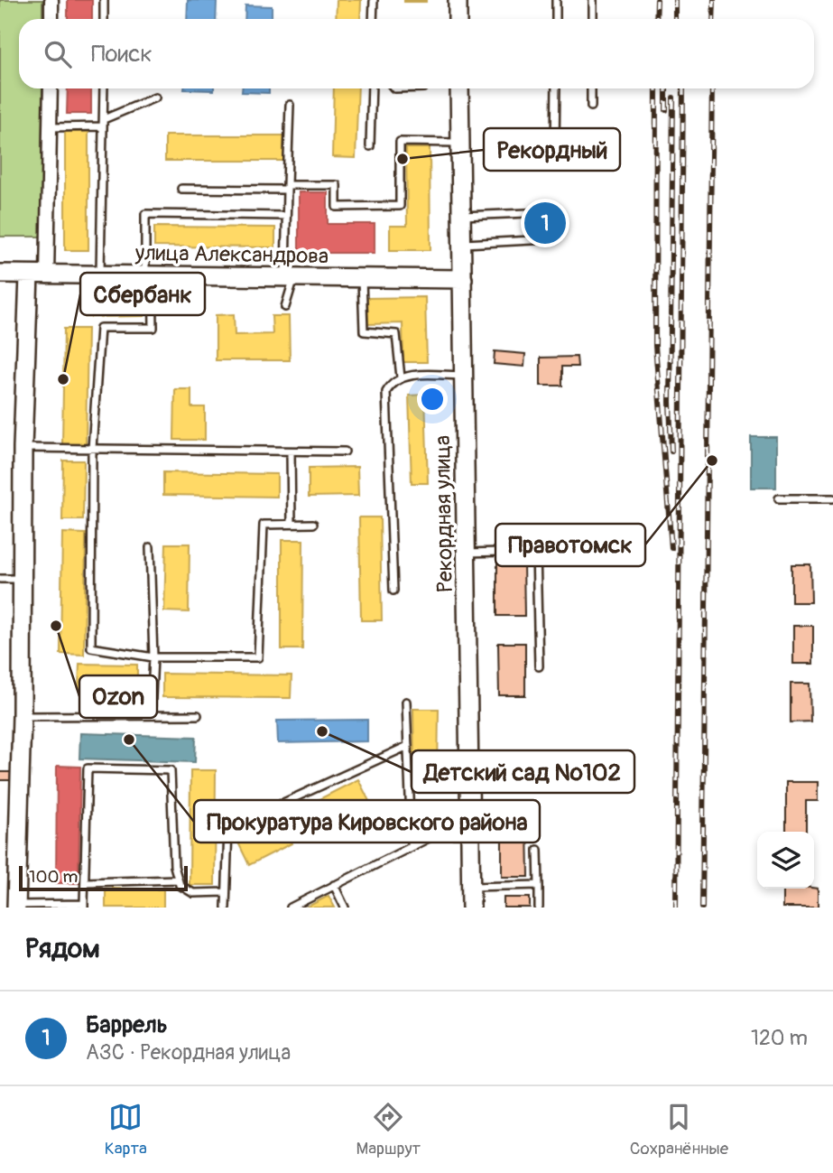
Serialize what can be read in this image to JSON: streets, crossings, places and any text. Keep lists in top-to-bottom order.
{
  "streets": {
    "street": ["улица Александрова", "Рекордная улица"]
  },
  "crossings": [
    ["улица Александрова", "Рекордная улица"]
  ],
  "places": [
    "Рекордный",
    "Сбербанк",
    "Правотомск",
    "Ozon",
    "Детский сад №102",
    "Прокуратура Кировского района"
  ],
  "scale_bar": "100 m",
  "page": {
    "search": "Поиск",
    "pins": "1",
    "scale": "100 m",
    "heading": "Рядом",
    "list": [
      {
        "mark": "1",
        "name": "Баррель",
        "note": "АЗС · Рекордная улица",
        "value": "120 m"
      }
    ],
    "nav": ["Карта", "Маршрут", "Сохранённые"]
  }
}
